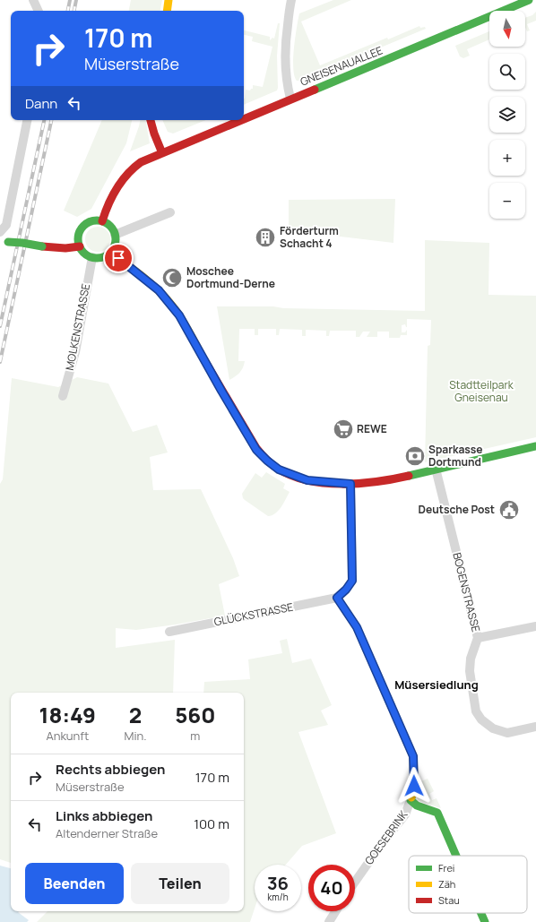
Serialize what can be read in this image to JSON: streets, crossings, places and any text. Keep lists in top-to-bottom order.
{
  "streets": {
    "main road": ["GNEISENAUALLEE"],
    "street": [
      "MOLKENSTRASSE",
      "BOGENSTRASSE",
      "GLÜCKSTRASSE",
      "GOESEBRINK"
    ]
  },
  "crossings": [
    ["GNEISENAUALLEE", "MOLKENSTRASSE"]
  ],
  "districts": ["Müsersiedlung"],
  "parks": ["Stadtteilpark Gneisenau"],
  "places": {
    "building": ["Förderturm Schacht 4"],
    "mosque": ["Moschee Dortmund-Derne"],
    "supermarket": ["REWE"],
    "bank": ["Sparkasse Dortmund"],
    "public building": ["Deutsche Post"]
  },
  "legend": ["Frei", "Zäh", "Stau"],
  "north": "bottom",
  "page": {
    "map_buttons": ["+", "−"],
    "turn": ["170 m", "Müserstraße"],
    "then": "Dann",
    "eta": [
      "18:49",
      "Ankunft",
      "2",
      "Min.",
      "560",
      "m"
    ],
    "list": [
      {
        "name": "Rechts abbiegen",
        "note": "Müserstraße",
        "value": "170 m"
      },
      {
        "name": "Links abbiegen",
        "note": "Altenderner Straße",
        "value": "100 m"
      }
    ],
    "buttons": ["Beenden", "Teilen"],
    "speed": "36 km/h",
    "limit": "40"
  }
}
